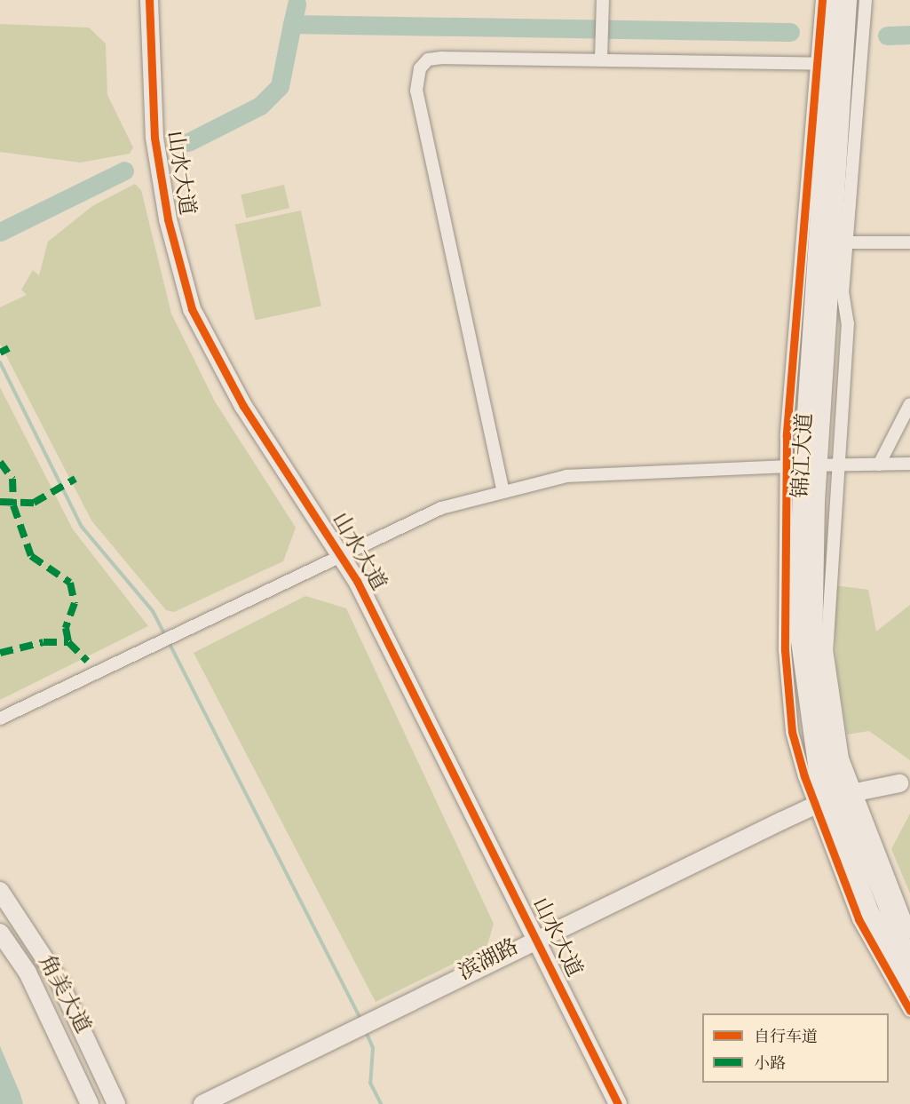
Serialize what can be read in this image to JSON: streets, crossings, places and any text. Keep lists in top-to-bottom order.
{
  "streets": {
    "street": [
      "山水大道",
      "锦江大道",
      "滨湖路",
      "角美大道"
    ]
  },
  "crossings": [
    ["山水大道", "滨湖路"],
    ["锦江大道", "滨湖路"]
  ],
  "legend": ["自行车道", "小路"]
}
